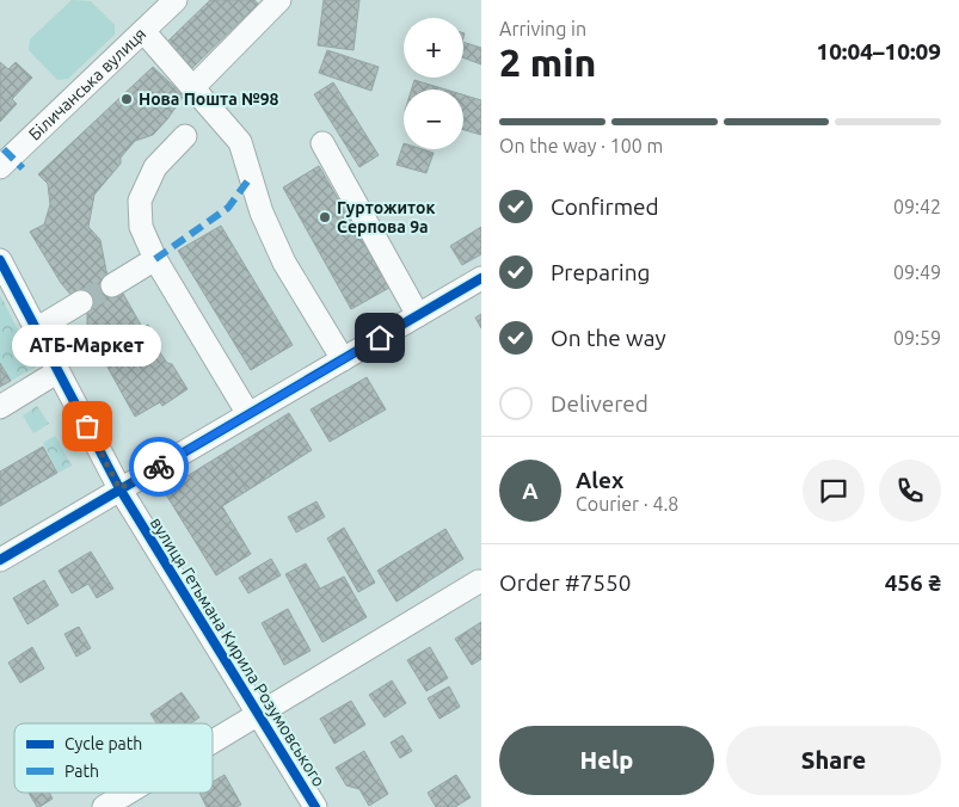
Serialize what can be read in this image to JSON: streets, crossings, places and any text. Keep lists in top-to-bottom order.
{
  "streets": {
    "street": ["Біличанська вулиця", "вулиця Гетьмана Кирила Розумовського"]
  },
  "places": ["Нова Пошта №98", "Гуртожиток Серпова 9а", "АТБ-Маркет"],
  "legend": ["Cycle path", "Path"],
  "page": {
    "heading": ["2 min", "Arriving in", "10:04–10:09"],
    "panel": [
      "Alex",
      "Courier · 4.8",
      "Order #7550",
      "456 ₴"
    ],
    "map_buttons": ["+", "−"],
    "bar": "On the way · 100 m",
    "list": [
      ["Confirmed", "09:42"],
      ["Preparing", "09:49"],
      ["On the way", "09:59"],
      "Delivered"
    ],
    "bubble": "АТБ-Маркет",
    "round": "A",
    "buttons": ["Help", "Share"]
  }
}
